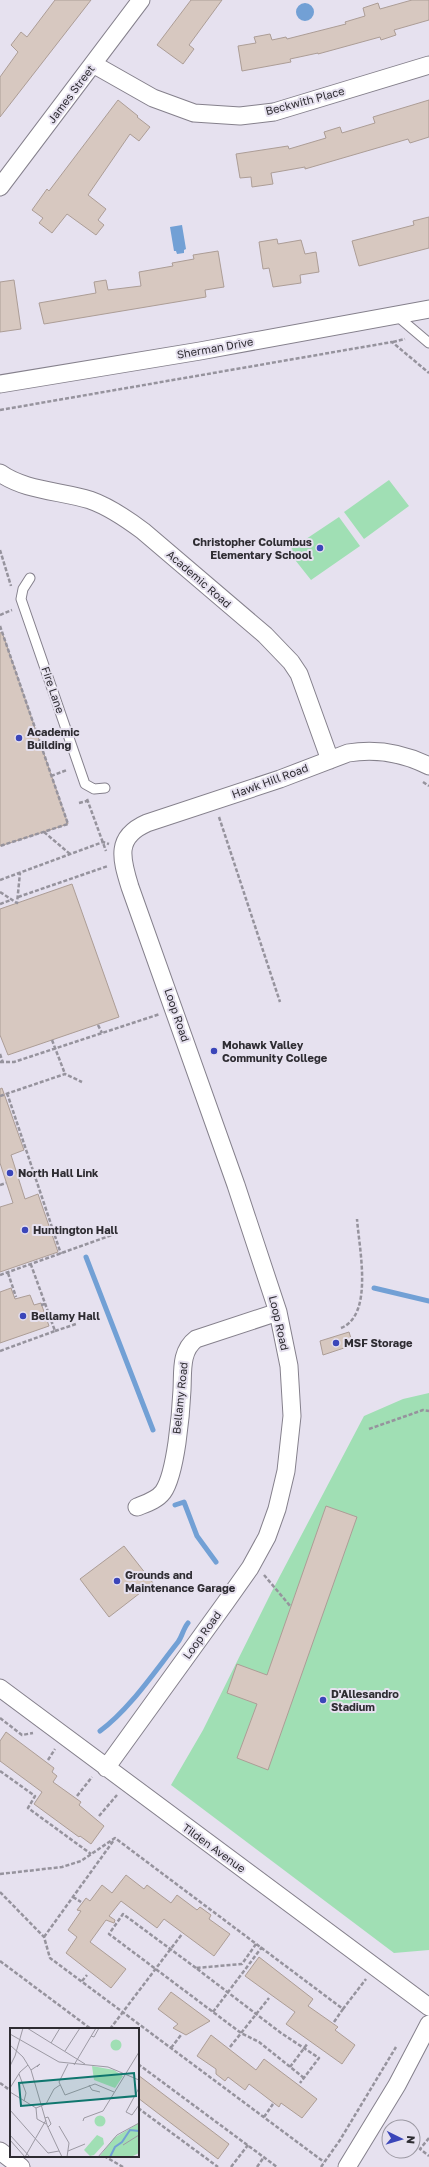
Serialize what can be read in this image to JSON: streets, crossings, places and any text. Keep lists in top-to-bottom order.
{
  "streets": {
    "street": [
      "James Street",
      "Beckwith Place",
      "Sherman Drive",
      "Academic Road",
      "Hawk Hill Road",
      "Loop Road",
      "Bellamy Road",
      "Tilden Avenue"
    ],
    "lane": ["Fire Lane"]
  },
  "crossings": [
    ["James Street", "Beckwith Place"],
    ["Academic Road", "Hawk Hill Road"],
    ["Hawk Hill Road", "Loop Road"],
    ["Loop Road", "Bellamy Road"],
    ["Loop Road", "Tilden Avenue"]
  ],
  "places": [
    "Christopher Columbus Elementary School",
    "Academic Building",
    "Mohawk Valley Community College",
    "North Hall Link",
    "Huntington Hall",
    "Bellamy Hall",
    "MSF Storage",
    "Grounds and Maintenance Garage",
    "D'Allesandro Stadium"
  ],
  "north": "right"
}
